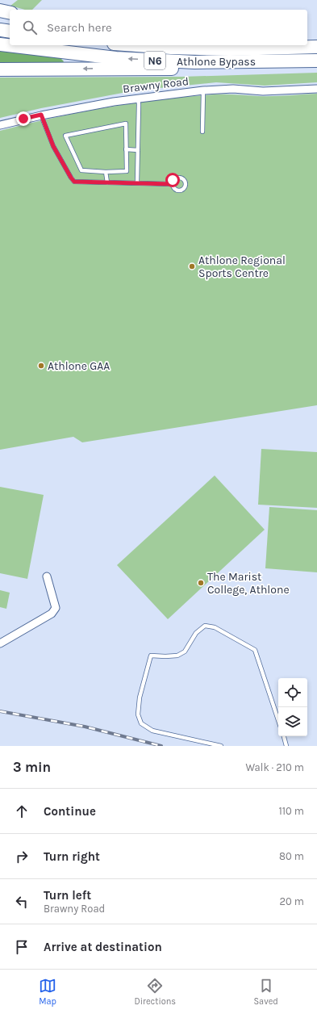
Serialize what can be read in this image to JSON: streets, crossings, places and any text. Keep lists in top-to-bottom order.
{
  "streets": {
    "highway": ["N6", "Athlone Bypass"],
    "street": ["Brawny Road"]
  },
  "crossings": [
    ["N6", "Athlone Bypass"]
  ],
  "places": ["Athlone Regional Sports Centre", "Athlone GAA", "The Marist College, Athlone"],
  "page": {
    "search": "Search here",
    "heading": ["3 min", "Walk · 210 m"],
    "list": [
      ["Continue", "110 m"],
      ["Turn right", "80 m"],
      ["Turn left", "Brawny Road", "20 m"],
      "Arrive at destination"
    ],
    "nav": ["Map", "Directions", "Saved"]
  }
}
